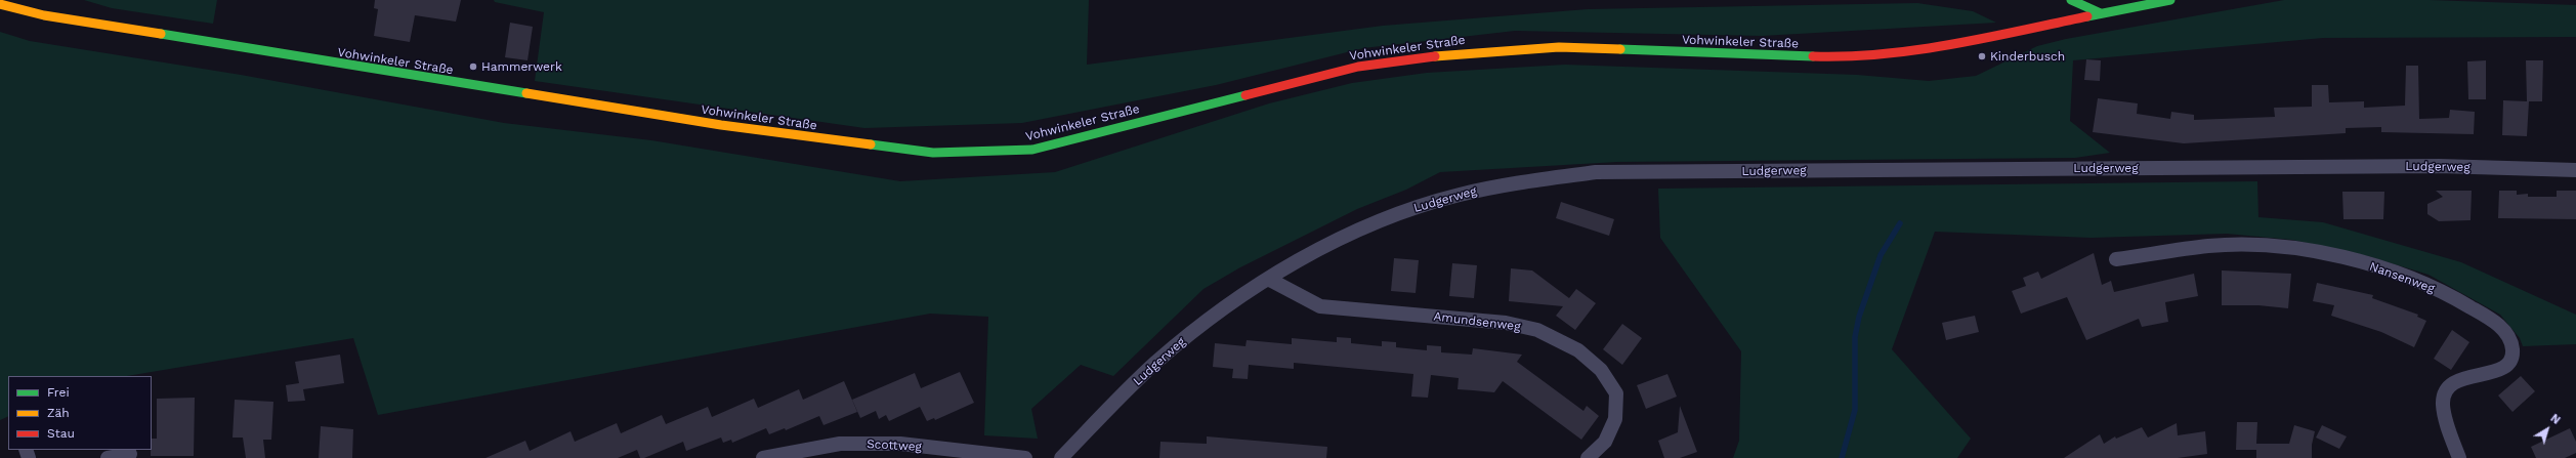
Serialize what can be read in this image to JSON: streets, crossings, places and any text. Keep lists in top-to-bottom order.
{
  "streets": {
    "main road": ["Vohwinkeler Straße"],
    "street": [
      "Ludgerweg",
      "Nansenweg",
      "Amundsenweg",
      "Scottweg"
    ]
  },
  "crossings": [
    ["Ludgerweg", "Amundsenweg"]
  ],
  "places": ["Kinderbusch", "Hammerwerk"],
  "legend": ["Frei", "Zäh", "Stau"],
  "north": "top right"
}
